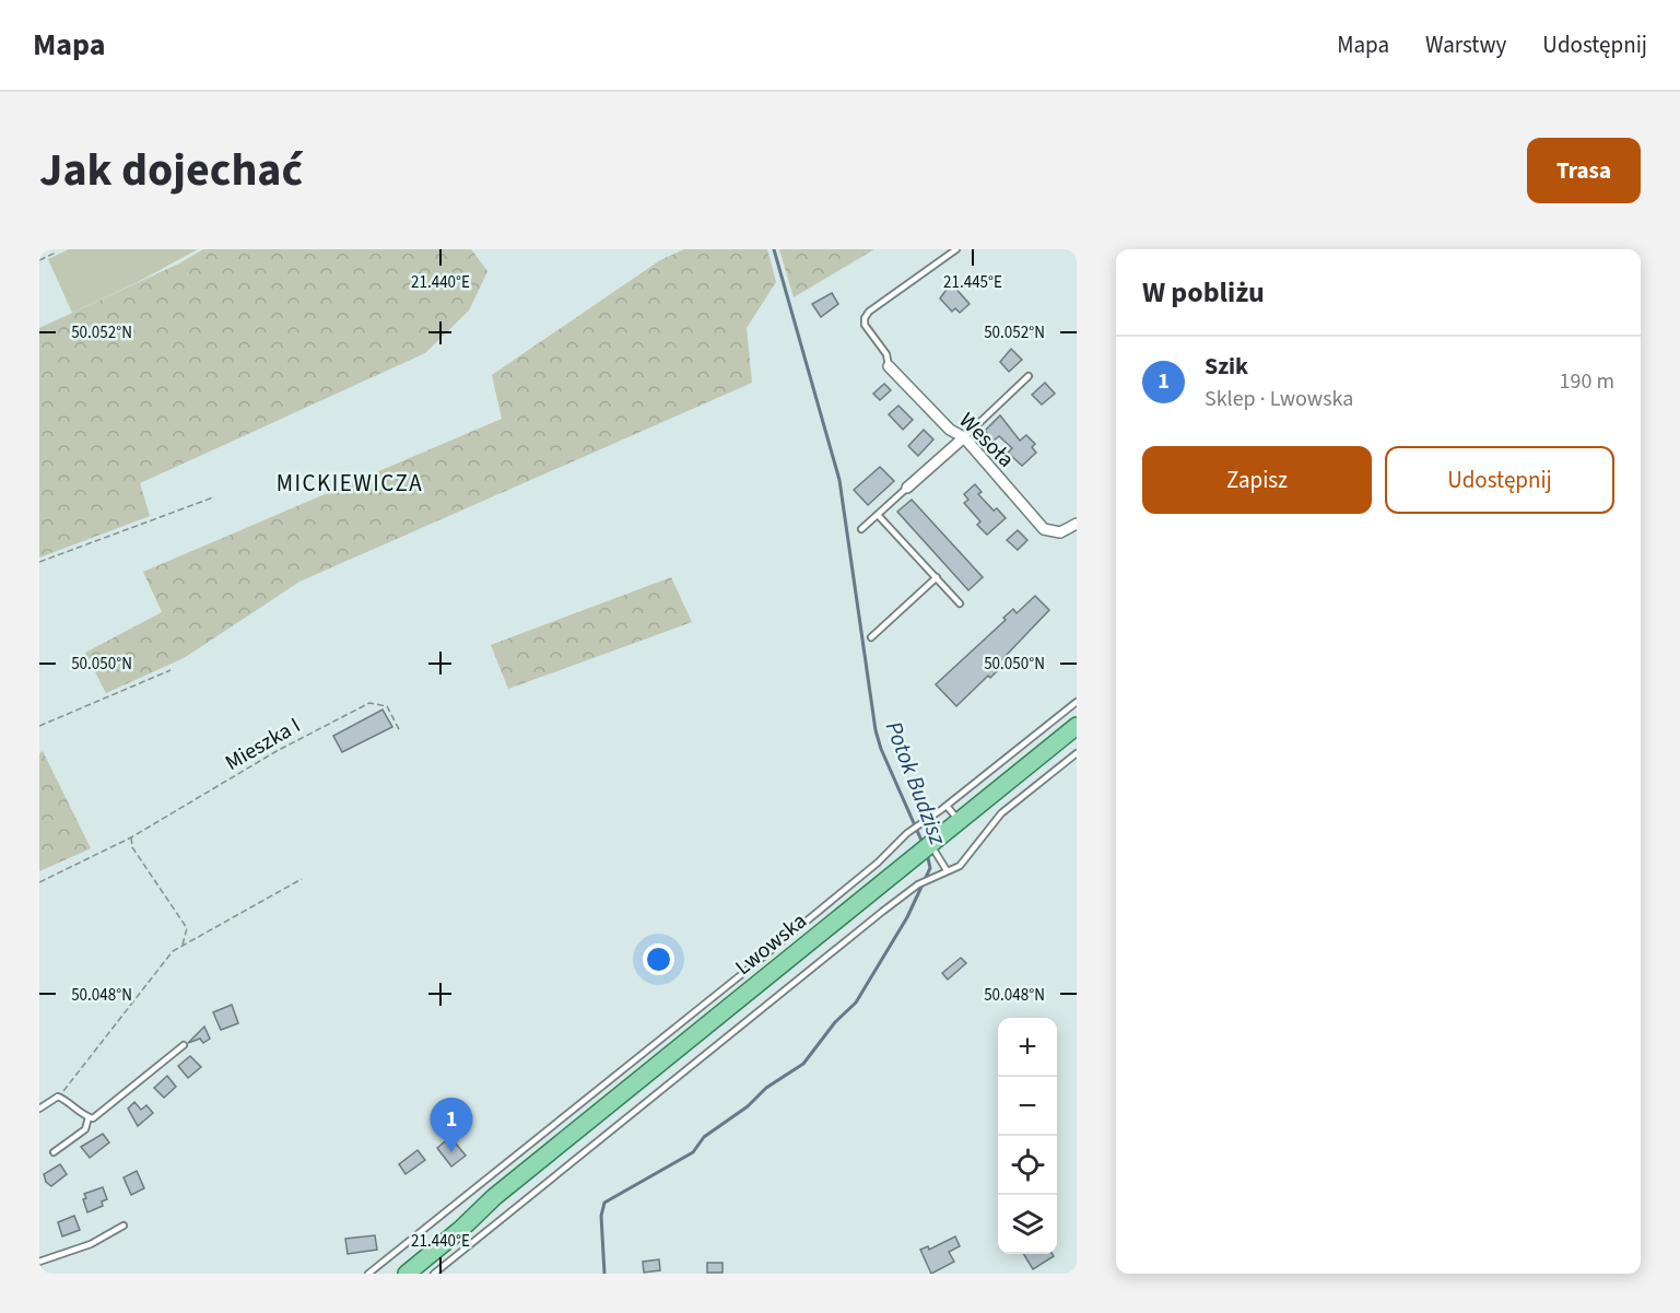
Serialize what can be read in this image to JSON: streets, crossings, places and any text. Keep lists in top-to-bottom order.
{
  "streets": {
    "main road": ["Lwowska"],
    "street": ["Wesoła"],
    "path": ["Mieszka I"]
  },
  "districts": ["MICKIEWICZA"],
  "water": ["Potok Budzisz"],
  "page": {
    "header": "Mapa",
    "nav": ["Mapa", "Warstwy", "Udostępnij"],
    "title": "Jak dojechać",
    "buttons": [
      "Trasa",
      ["Zapisz", "Udostępnij"]
    ],
    "heading": "W pobliżu",
    "list": [
      {
        "mark": "1",
        "name": "Szik",
        "note": "Sklep · Lwowska",
        "value": "190 m"
      }
    ],
    "map_buttons": ["+", "−"],
    "pins": "1"
  },
  "coordinates": [
    "21.440°E",
    "21.445°E",
    "50.052°N",
    "50.050°N",
    "50.048°N"
  ]
}
